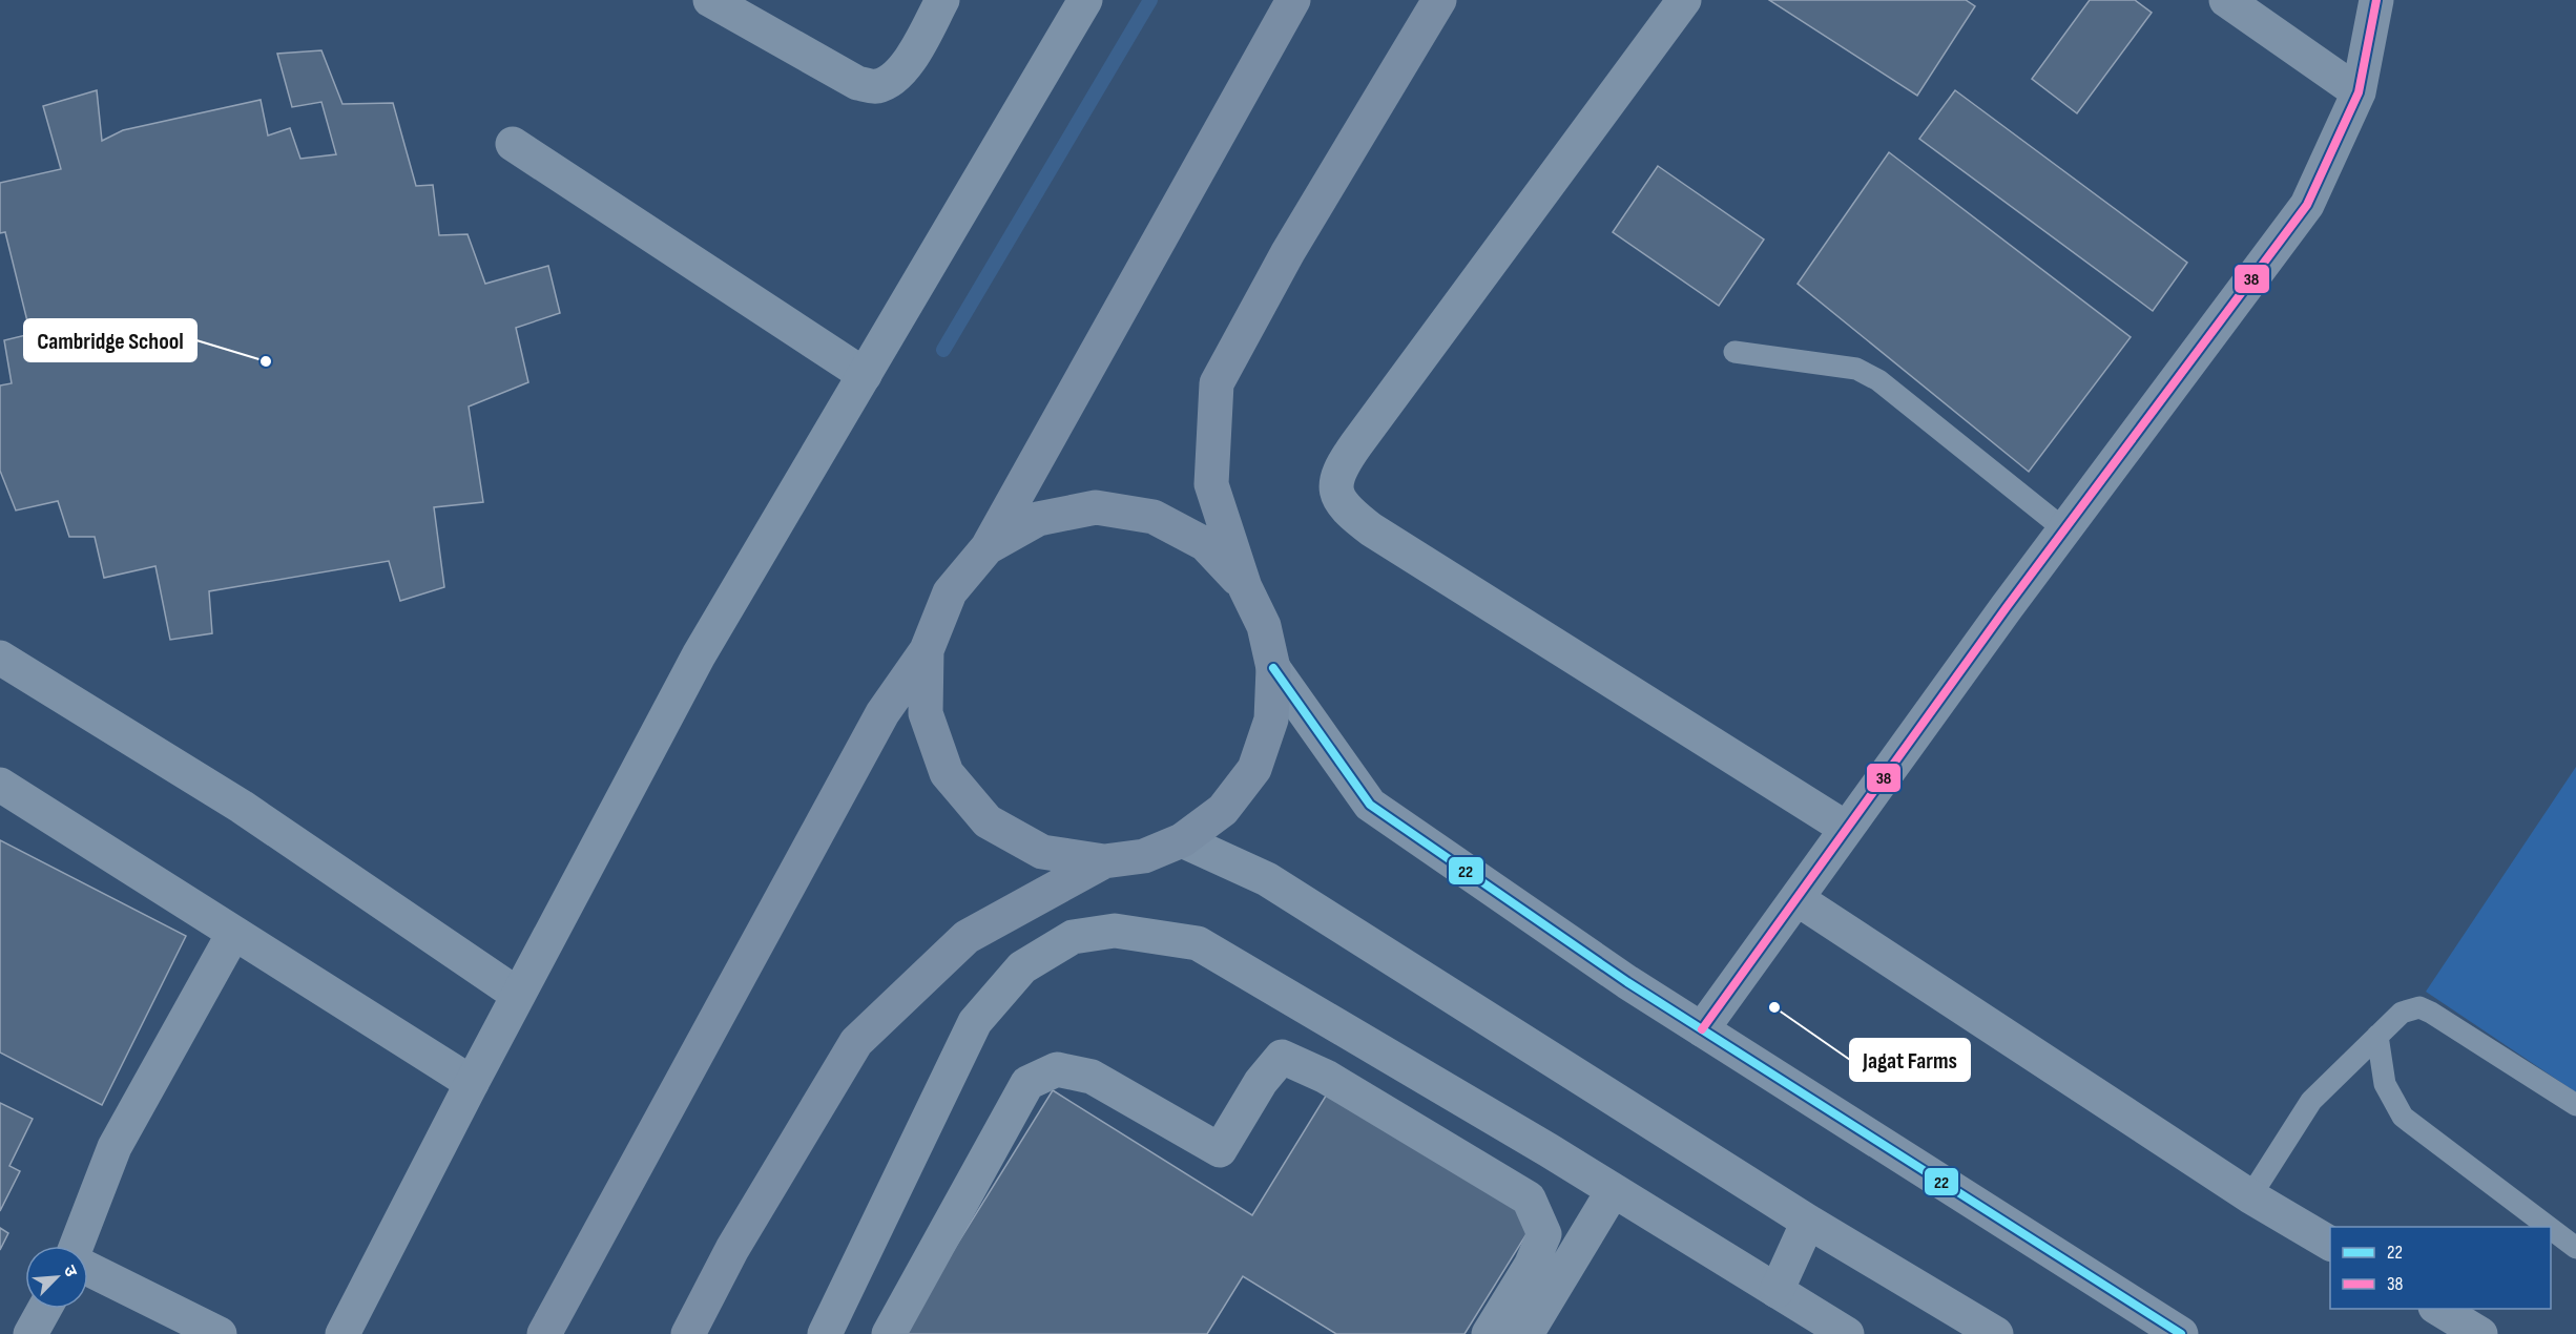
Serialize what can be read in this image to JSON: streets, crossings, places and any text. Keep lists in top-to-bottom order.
{
  "places": ["Cambridge School", "Jagat Farms"],
  "lines": ["transit line 38", "transit line 22"],
  "legend": ["22", "38"],
  "north": "top right"
}
